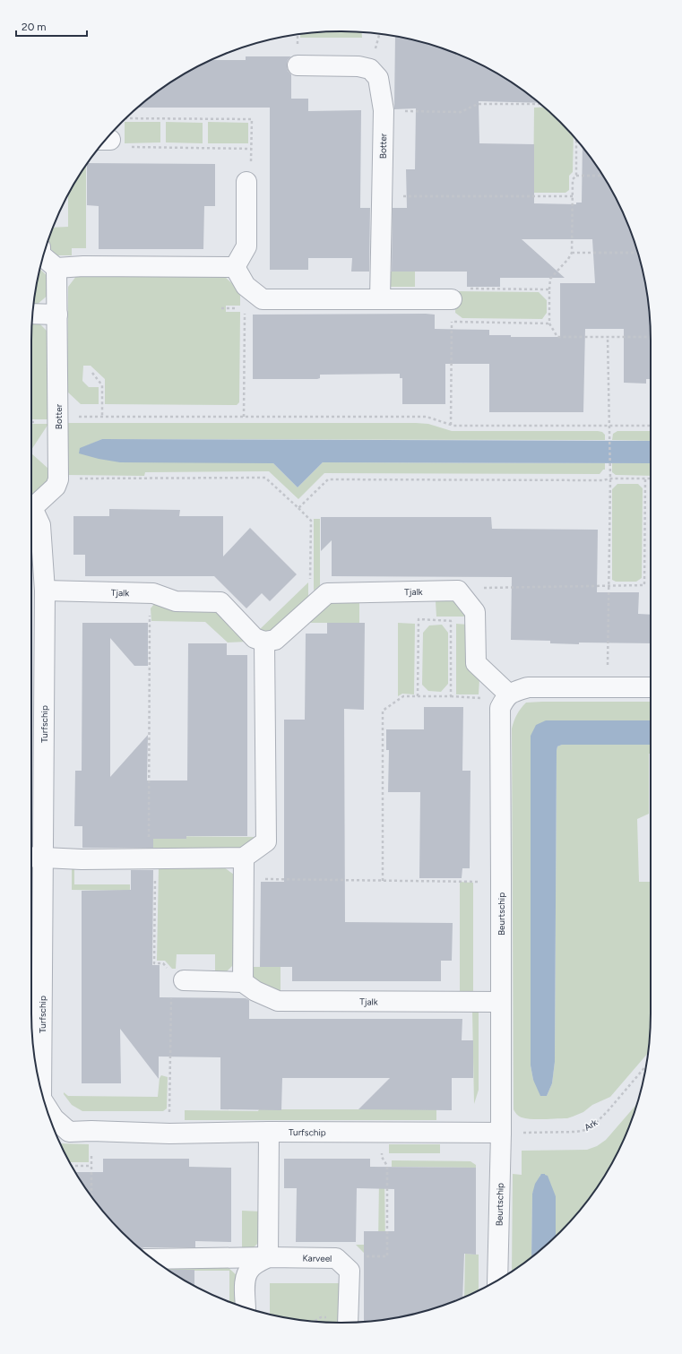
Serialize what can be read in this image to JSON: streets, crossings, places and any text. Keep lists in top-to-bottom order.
{
  "streets": {
    "street": [
      "Botter",
      "Tjalk",
      "Turfschip",
      "Beurtschip",
      "Karveel"
    ],
    "path": ["Ark"]
  },
  "crossings": [
    ["Tjalk", "Turfschip"],
    ["Tjalk", "Beurtschip"],
    ["Turfschip", "Beurtschip"],
    ["Turfschip", "Ark"],
    ["Beurtschip", "Ark"]
  ],
  "scale_bar": "20 m"
}
